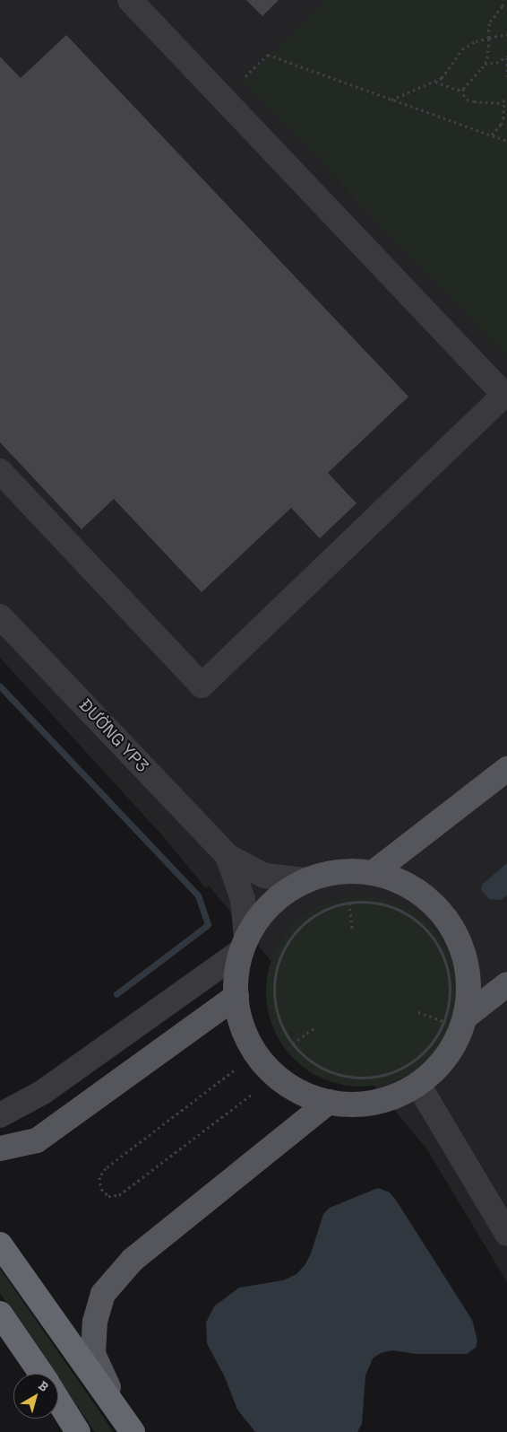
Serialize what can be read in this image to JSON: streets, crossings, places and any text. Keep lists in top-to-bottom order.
{
  "streets": {
    "street": ["ĐƯỜNG YP3"]
  },
  "north": "top right"
}
